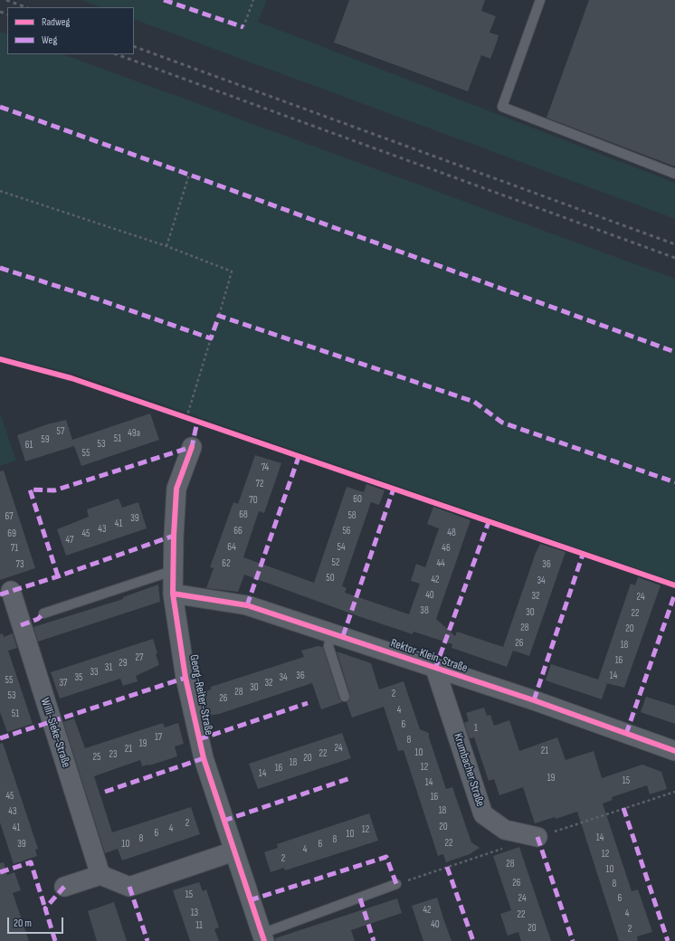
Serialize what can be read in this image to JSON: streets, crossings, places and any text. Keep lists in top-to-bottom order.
{
  "streets": {
    "street": [
      "Rektor-Klein-Straße",
      "Georg-Reiter-Straße",
      "Willi-Sieke-Straße",
      "Krumbacher Straße"
    ]
  },
  "crossings": [
    ["Rektor-Klein-Straße", "Georg-Reiter-Straße"],
    ["Rektor-Klein-Straße", "Krumbacher Straße"]
  ],
  "house_numbers": [
    "57",
    "49a",
    "51",
    "59",
    "53",
    "61",
    "55",
    "74",
    "72",
    "60",
    "70",
    "68",
    "58",
    "67",
    "39",
    "41",
    "43",
    "66",
    "56",
    "48",
    "69",
    "45",
    "47",
    "64",
    "54",
    "71",
    "46",
    "52",
    "62",
    "44",
    "73",
    "36",
    "50",
    "42",
    "34",
    "40",
    "32",
    "24",
    "38",
    "30",
    "22",
    "28",
    "20",
    "26",
    "18",
    "27",
    "16",
    "29",
    "31",
    "33",
    "36",
    "14",
    "35",
    "34",
    "55",
    "37",
    "32",
    "30",
    "28",
    "2",
    "53",
    "26",
    "4",
    "51",
    "6",
    "1",
    "17",
    "8",
    "19",
    "24",
    "21",
    "21",
    "10",
    "22",
    "23",
    "25",
    "20",
    "18",
    "12",
    "16",
    "14",
    "19",
    "15",
    "14",
    "45",
    "16",
    "18",
    "43",
    "2",
    "20",
    "41",
    "4",
    "12",
    "6",
    "10",
    "14",
    "8",
    "8",
    "22",
    "39",
    "10",
    "6",
    "4",
    "12",
    "2",
    "28",
    "10",
    "26",
    "8",
    "15",
    "24",
    "6",
    "42",
    "13",
    "4",
    "22",
    "40",
    "11",
    "20",
    "2"
  ],
  "legend": ["Radweg", "Weg"],
  "scale_bar": "20 m"
}
